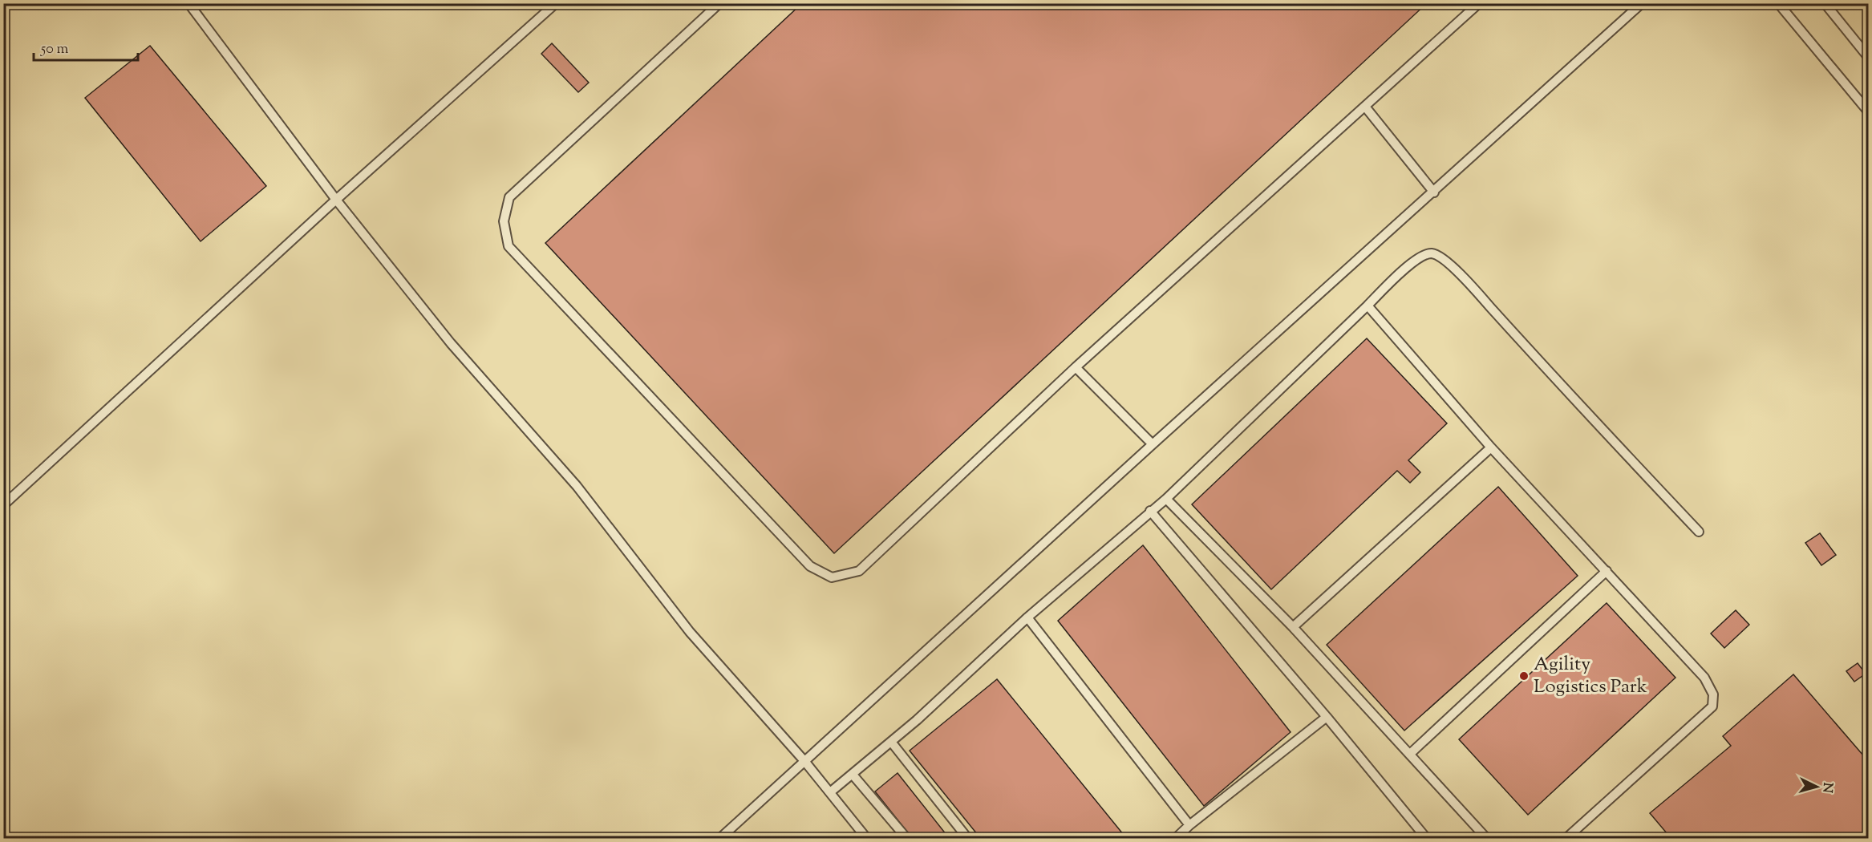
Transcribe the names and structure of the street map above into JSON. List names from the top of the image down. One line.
{"places":["Agility Logistics Park"],"scale_bar":"50 m","north":"right"}
